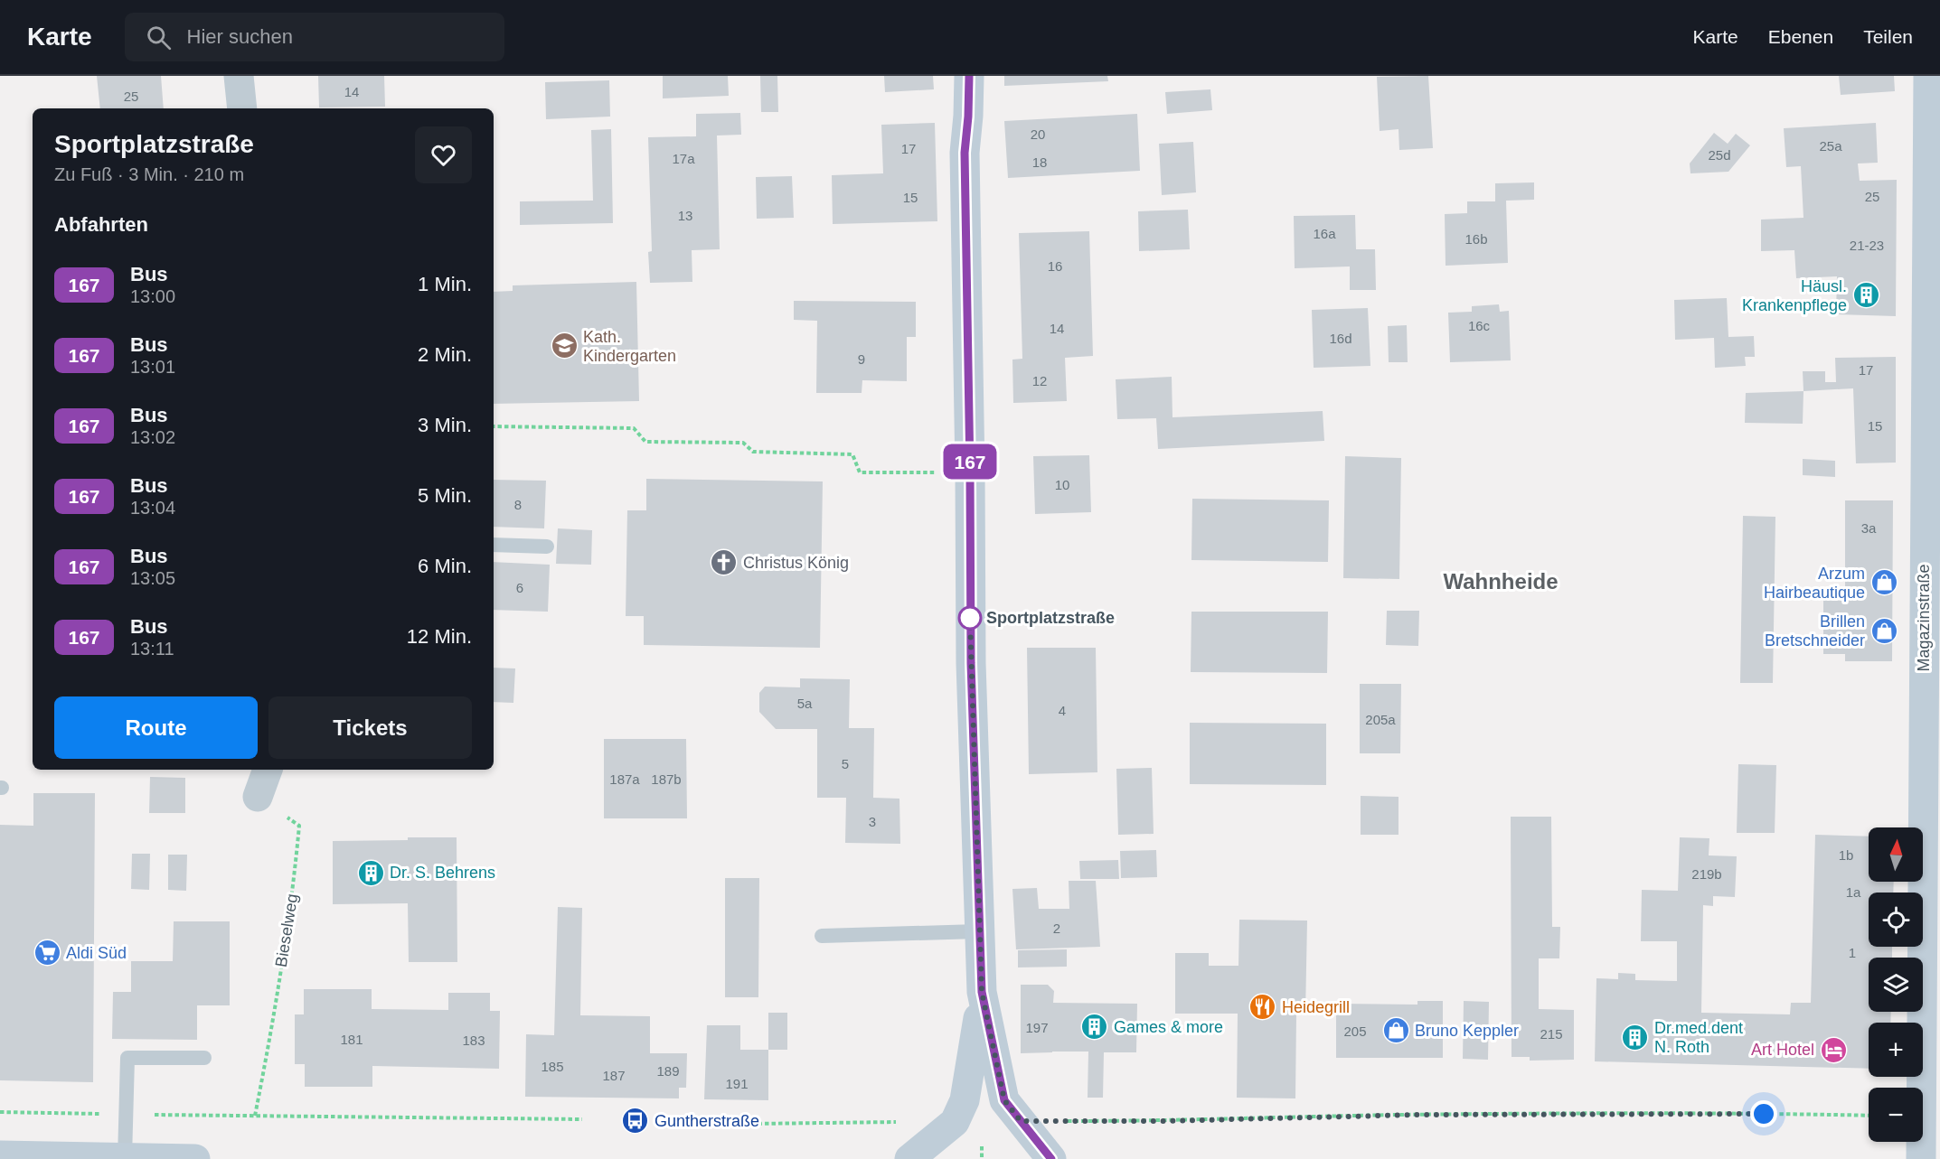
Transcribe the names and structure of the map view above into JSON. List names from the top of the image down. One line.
{"streets":{"main road":["Magazinstraße"],"path":["Bieselweg"]},"districts":["Wahnheide"],"places":{"building":["Häusl. Krankenpflege","Dr. S. Behrens","Games & more","Dr.med.dent N. Roth"],"school or university":["Kath. Kindergarten"],"church":["Christus König"],"shop":["Arzum Hairbeautique","Brillen Bretschneider","Bruno Keppler"],"other":["Sportplatzstraße"],"supermarket":["Aldi Süd"],"restaurant":["Heidegrill"],"hotel":["Art Hotel"],"bus stop":["Guntherstraße"]},"lines":["bus line 167"],"house_numbers":["14","25","20","25a","17","25d","17a","18","25","15","13","16a","16b","21-23","16","16c","14","16d","9","17","12","15","10","8","3a","6","5a","4","205a","5","187a","187b","3","1b","219b","1a","2","1","197","205","215","181","183","185","189","187","191"],"north":"top","page":{"header":"Karte","search":"Hier suchen","nav":["Karte","Ebenen","Teilen"],"on_map":"167","heading":[["Sportplatzstraße","Zu Fuß · 3 Min. · 210 m"],"Abfahrten"],"list":[{"mark":"167","name":"Bus","note":"13:00","value":"1 Min."},{"mark":"167","name":"Bus","note":"13:01","value":"2 Min."},{"mark":"167","name":"Bus","note":"13:02","value":"3 Min."},{"mark":"167","name":"Bus","note":"13:04","value":"5 Min."},{"mark":"167","name":"Bus","note":"13:05","value":"6 Min."},{"mark":"167","name":"Bus","note":"13:11","value":"12 Min."}],"buttons":["Route","Tickets"],"map_buttons":["+","−"]}}
